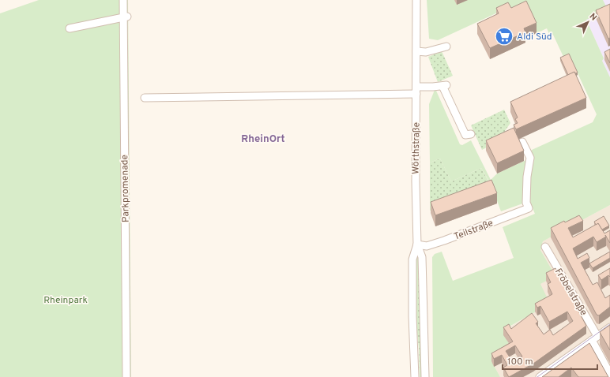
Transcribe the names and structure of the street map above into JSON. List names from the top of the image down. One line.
{"streets":{"street":["Wörthstraße","Parkpromenade","Teilstraße","Fröbelstraße"]},"crossings":[["Wörthstraße","Teilstraße"]],"districts":["RheinOrt"],"parks":["Rheinpark"],"places":{"supermarket":["Aldi Süd"]},"scale_bar":"100 m","north":"top right"}
